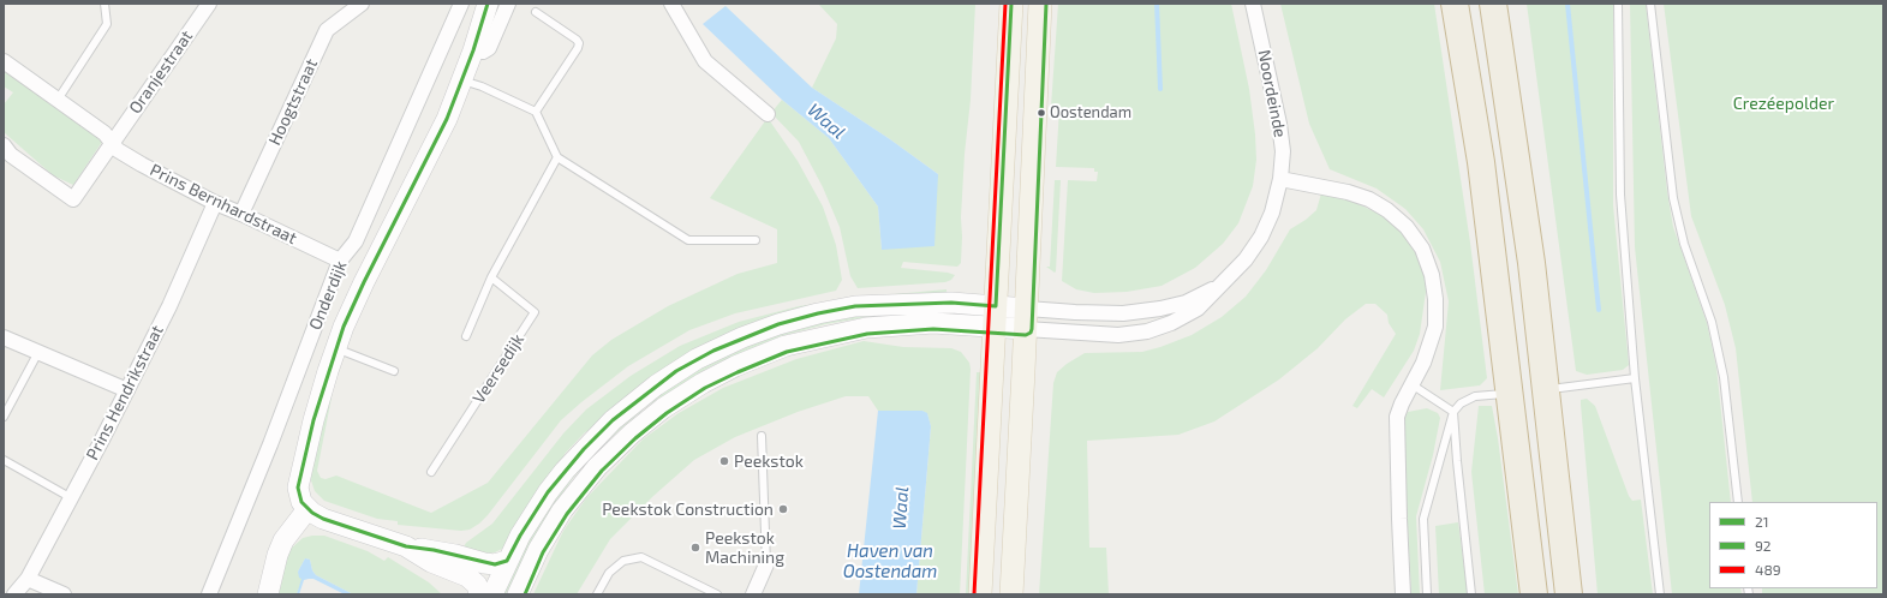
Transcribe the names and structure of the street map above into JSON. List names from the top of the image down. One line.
{"streets":{"main road":["Noordeinde"],"street":["Oranjestraat","Hoogtstraat","Prins Bernhardstraat","Onderdijk","Prins Hendrikstraat"],"lane":["Veersedijk"]},"crossings":[["Oranjestraat","Prins Bernhardstraat"],["Hoogtstraat","Prins Bernhardstraat"],["Prins Bernhardstraat","Onderdijk"],["Prins Bernhardstraat","Prins Hendrikstraat"]],"water":["Waal","Haven van Oostendam"],"parks":["Crezéepolder"],"places":["Oostendam","Peekstok","Peekstok Construction","Peekstok Machining"],"lines":["transit line 21","transit line 92","transit line 489"],"legend":["21","92","489"]}
